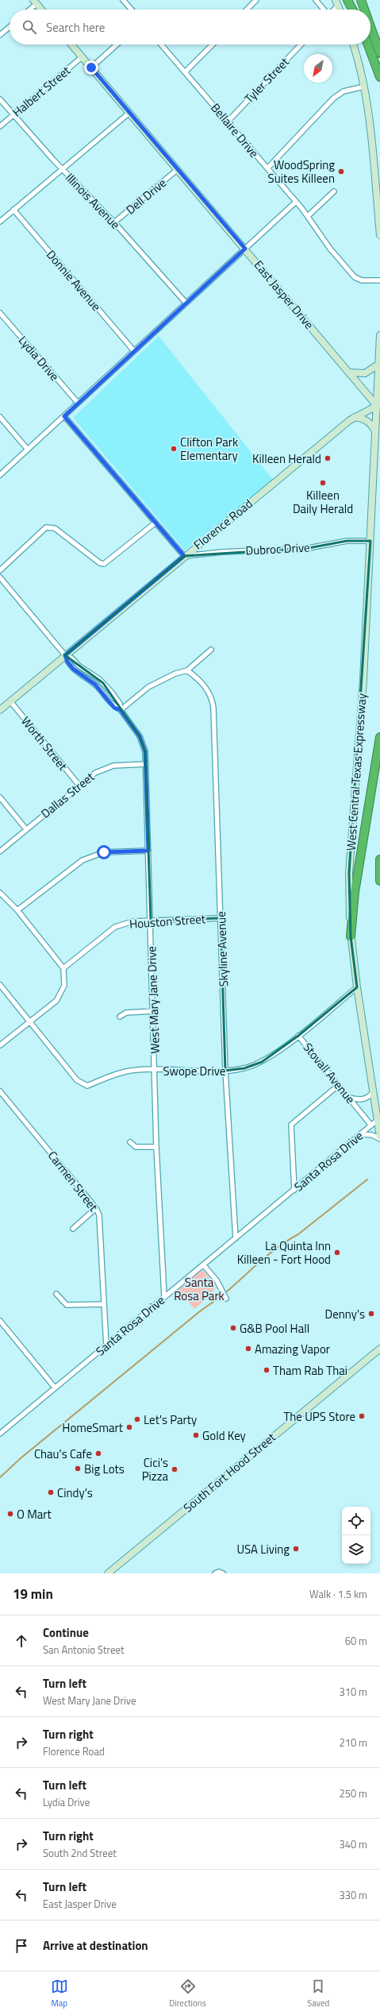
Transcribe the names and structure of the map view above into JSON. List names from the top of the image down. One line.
{"streets":{"main road":["East Jasper Drive","Florence Road","West Central Texas Expressway","South Fort Hood Street"],"street":["Tyler Street","Halbert Street","Bellaire Drive","Dell Drive","Illinois Avenue","Donnie Avenue","Lydia Drive","Dubroc Drive","Worth Street","Dallas Street","Houston Street","Skyline Avenue","West Mary Jane Drive","Swope Drive","Stovall Avenue","Santa Rosa Drive","Carmen Street"]},"crossings":[["Tyler Street","Bellaire Drive"],["Halbert Street","Illinois Avenue"],["Halbert Street","East Jasper Drive"],["Dell Drive","Illinois Avenue"],["Dell Drive","East Jasper Drive"],["East Jasper Drive","Florence Road"],["East Jasper Drive","West Central Texas Expressway"],["Florence Road","Dubroc Drive"],["Florence Road","Worth Street"],["Florence Road","West Central Texas Expressway"],["Florence Road","West Mary Jane Drive"],["Dubroc Drive","West Central Texas Expressway"],["Worth Street","Dallas Street"],["West Central Texas Expressway","Stovall Avenue"],["West Central Texas Expressway","Santa Rosa Drive"],["Dallas Street","West Mary Jane Drive"],["Houston Street","Skyline Avenue"],["Houston Street","West Mary Jane Drive"],["Skyline Avenue","Swope Drive"],["Skyline Avenue","Santa Rosa Drive"],["West Mary Jane Drive","Swope Drive"],["West Mary Jane Drive","Santa Rosa Drive"],["Swope Drive","Stovall Avenue"],["Stovall Avenue","Santa Rosa Drive"],["Santa Rosa Drive","Carmen Street"]],"parks":["Santa Rosa Park"],"places":["WoodSpring Suites Killeen","Clifton Park Elementary","Killeen Herald","Killeen Daily Herald","La Quinta Inn Killeen - Fort Hood","Denny's","G&B Pool Hall","Amazing Vapor","Tham Rab Thai","The UPS Store","Let's Party","HomeSmart","Gold Key","Chau's Cafe","Big Lots","Cici's Pizza","Cindy’s","O Mart","USA Living"],"north":"bottom left","page":{"search":"Search here","heading":["19 min","Walk · 1.5 km"],"list":[["Continue","San Antonio Street","60 m"],["Turn left","West Mary Jane Drive","310 m"],["Turn right","Florence Road","210 m"],["Turn left","Lydia Drive","250 m"],["Turn right","South 2nd Street","340 m"],["Turn left","East Jasper Drive","330 m"],"Arrive at destination"],"nav":["Map","Directions","Saved"]}}
